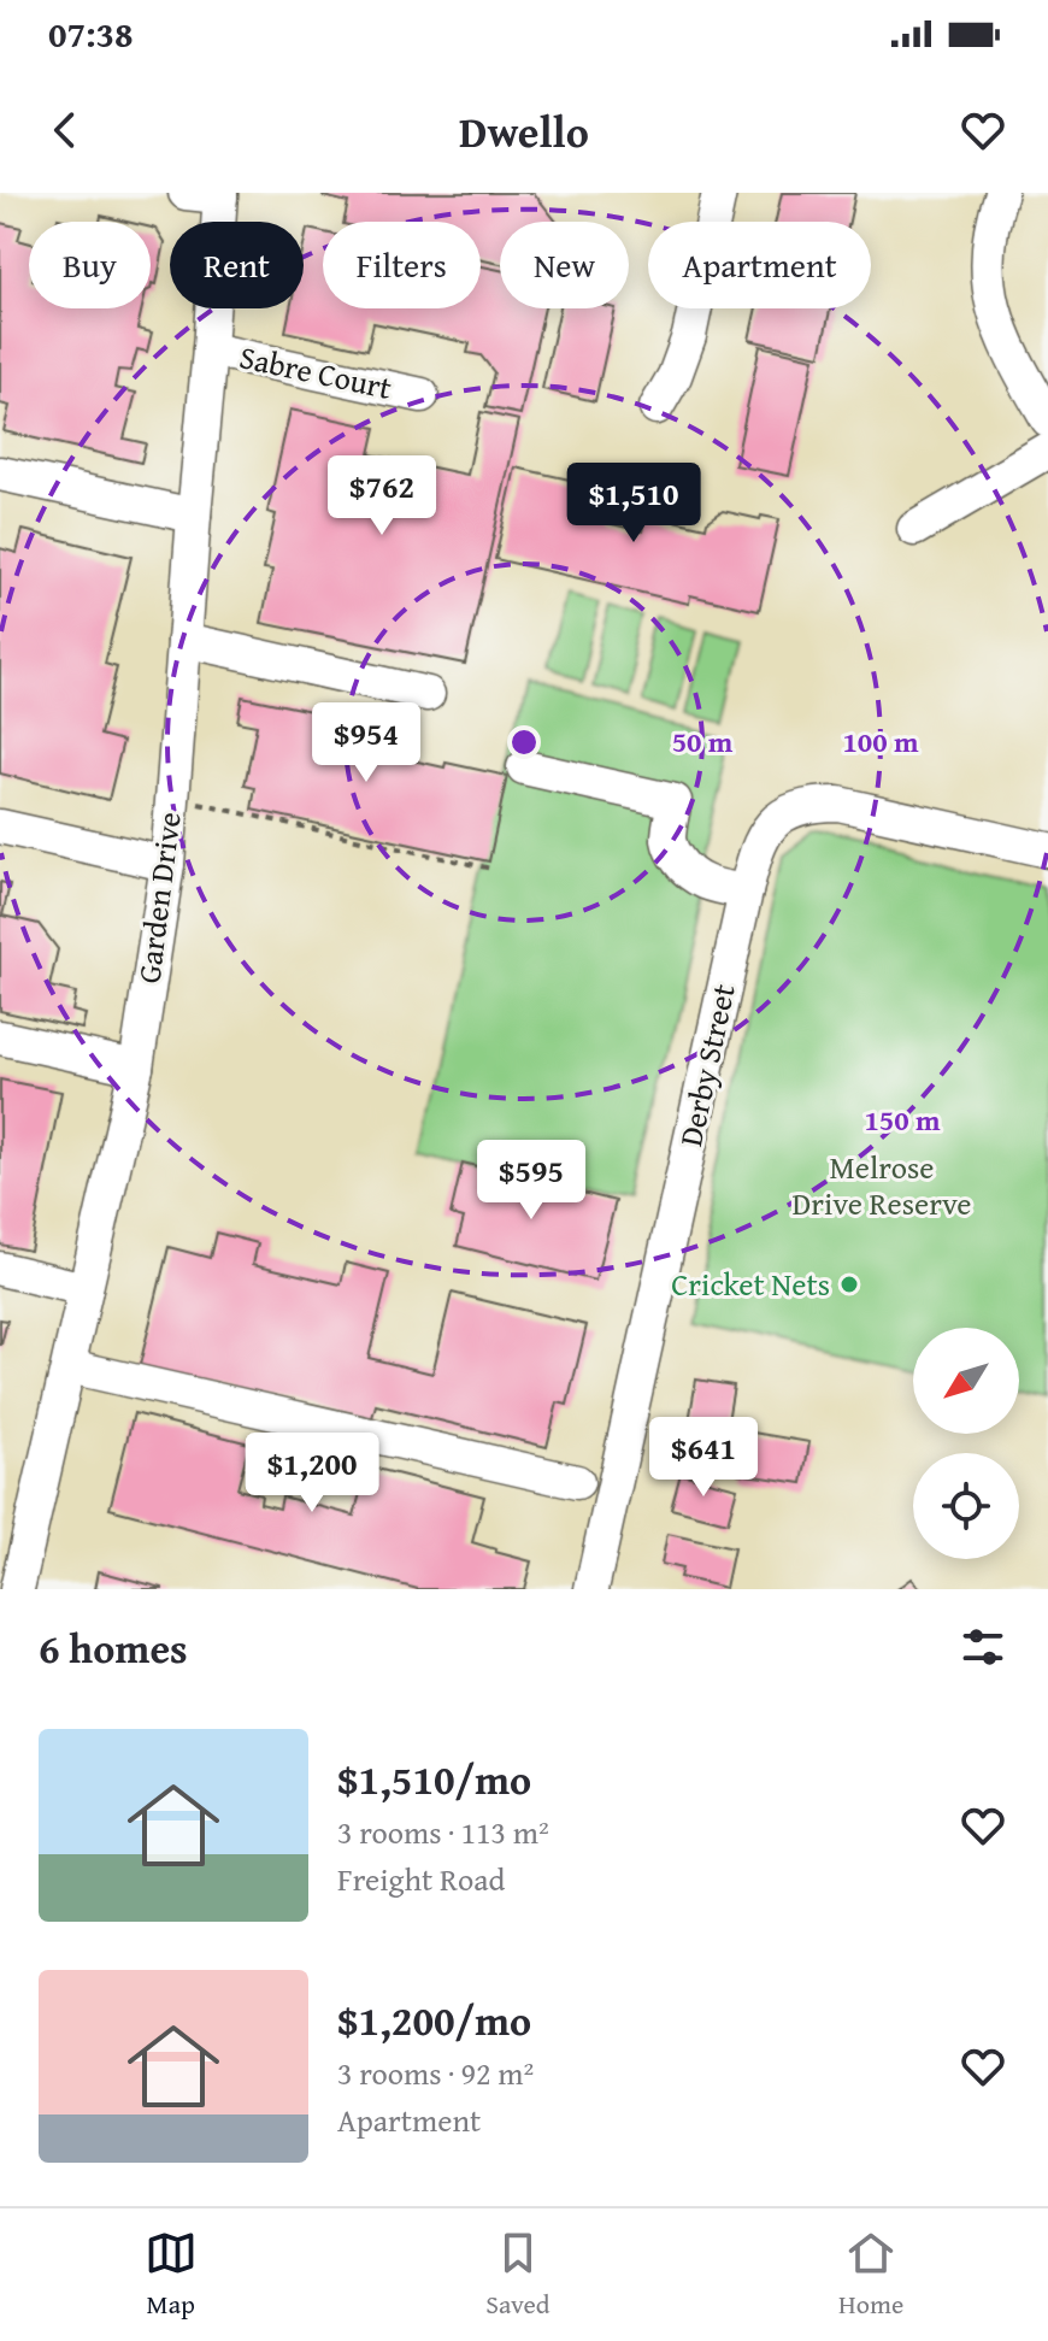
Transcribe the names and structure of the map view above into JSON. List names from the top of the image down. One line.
{"streets":{"street":["Sabre Court","Garden Drive","Derby Street"]},"crossings":[["Sabre Court","Garden Drive"]],"parks":["Melrose Drive Reserve"],"places":["Cricket Nets"],"north":"bottom left","page":{"status":"07:38","header":"Dwello","chip":["Buy","Rent","Filters","New","Apartment"],"price":["$762","$1,510","$954","$595","$641","$1,200"],"heading":"6 homes","list":[{"name":"$1,510/mo","note":"3 rooms · 113 m² · Freight Road"},{"name":"$1,200/mo","note":"3 rooms · 92 m² · Apartment"}],"tabs":["Map","Saved","Home"]},"rings":["50 m","100 m","150 m"]}
